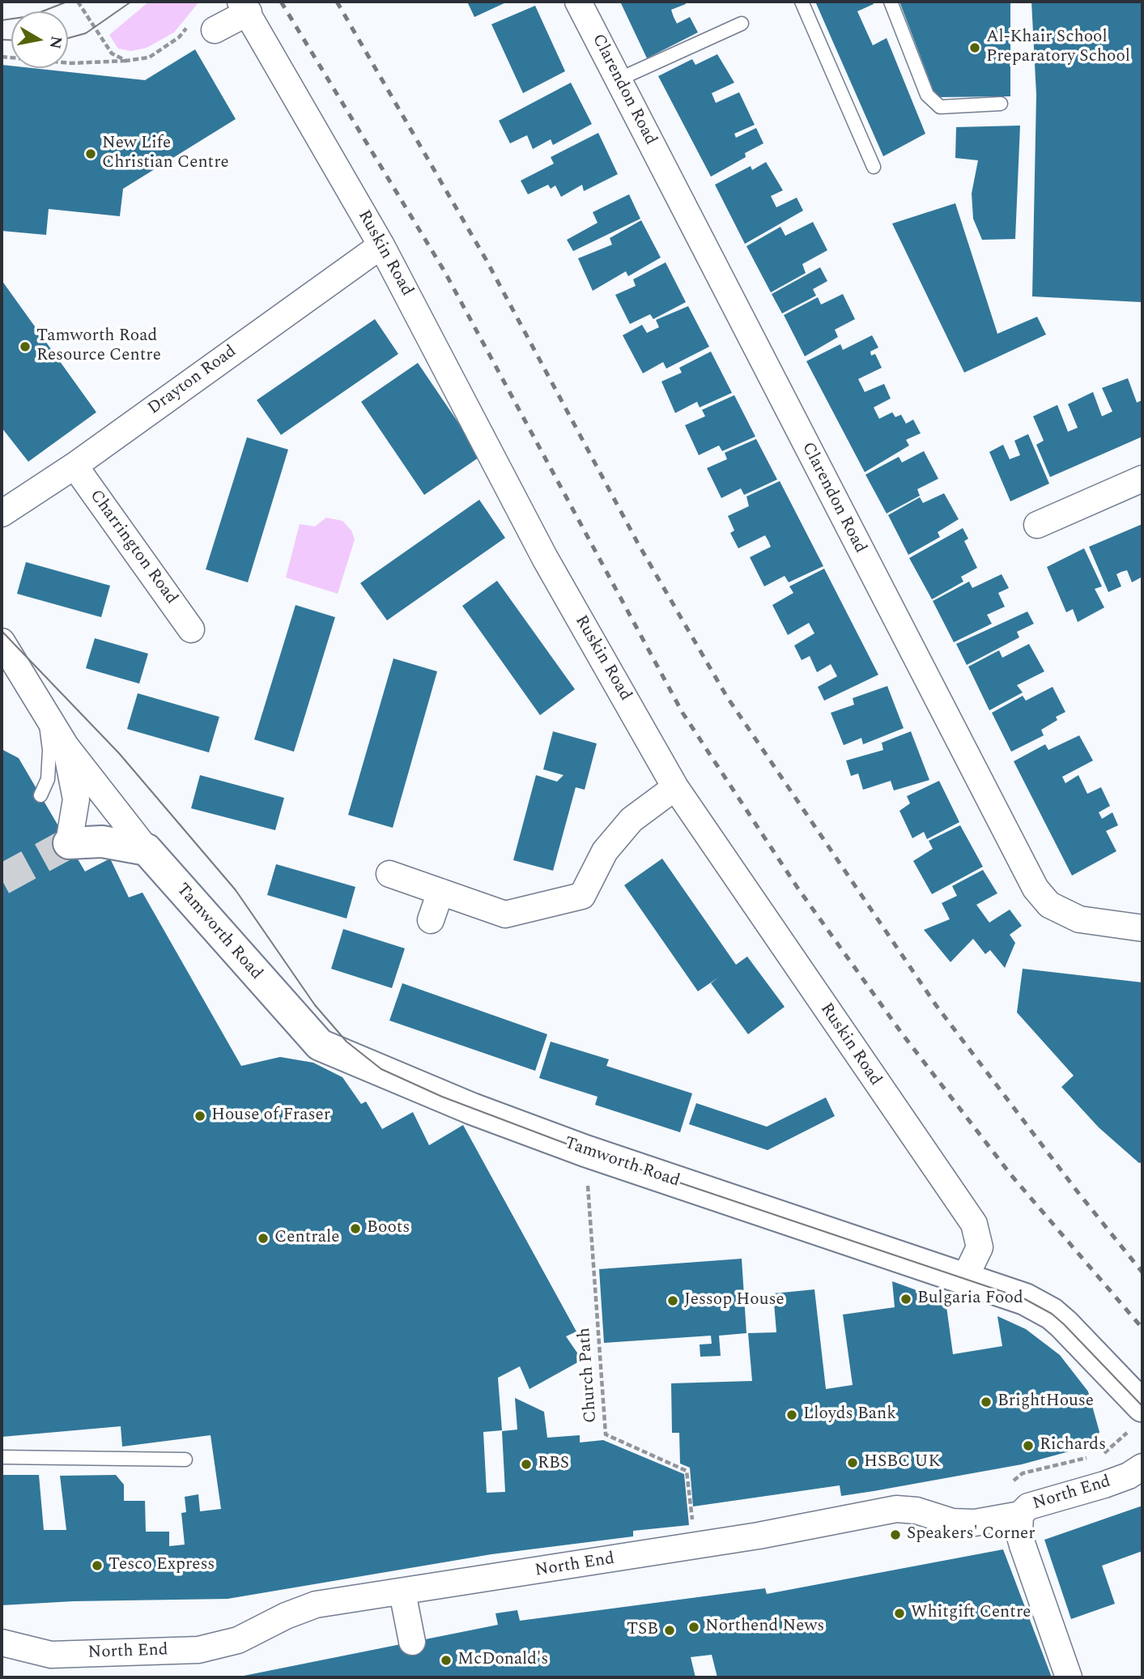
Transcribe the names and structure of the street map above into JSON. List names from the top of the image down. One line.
{"streets":{"street":["Clarendon Road","Ruskin Road","Drayton Road","Charrington Road","Tamworth Road","North End"],"path":["Church Path"]},"crossings":[["Ruskin Road","Drayton Road"],["Ruskin Road","Tamworth Road"],["Drayton Road","Charrington Road"],["Tamworth Road","Church Path"],["Church Path","North End"]],"places":["Al-Khair School Preparatory School","New Life Christian Centre","Tamworth Road Resource Centre","House of Fraser","Boots","Centrale","Bulgaria Food","Jessop House","BrightHouse","Lloyds Bank","Richards","HSBC UK","RBS","Speakers' Corner","Tesco Express","Whitgift Centre","Northend News","TSB","McDonald's"],"north":"right"}
